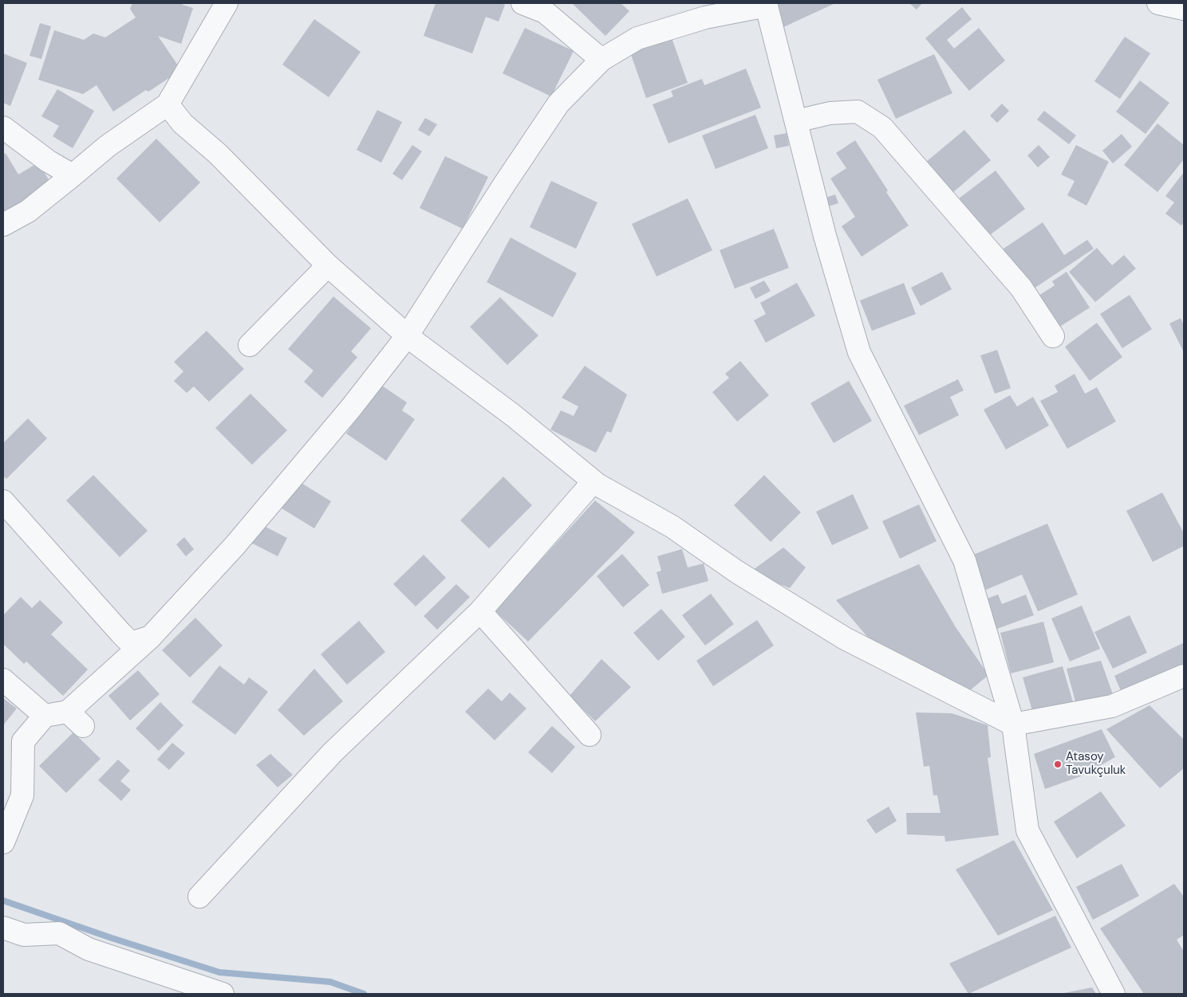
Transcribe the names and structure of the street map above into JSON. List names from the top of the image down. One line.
{"places":["Atasoy Tavukçuluk"]}
